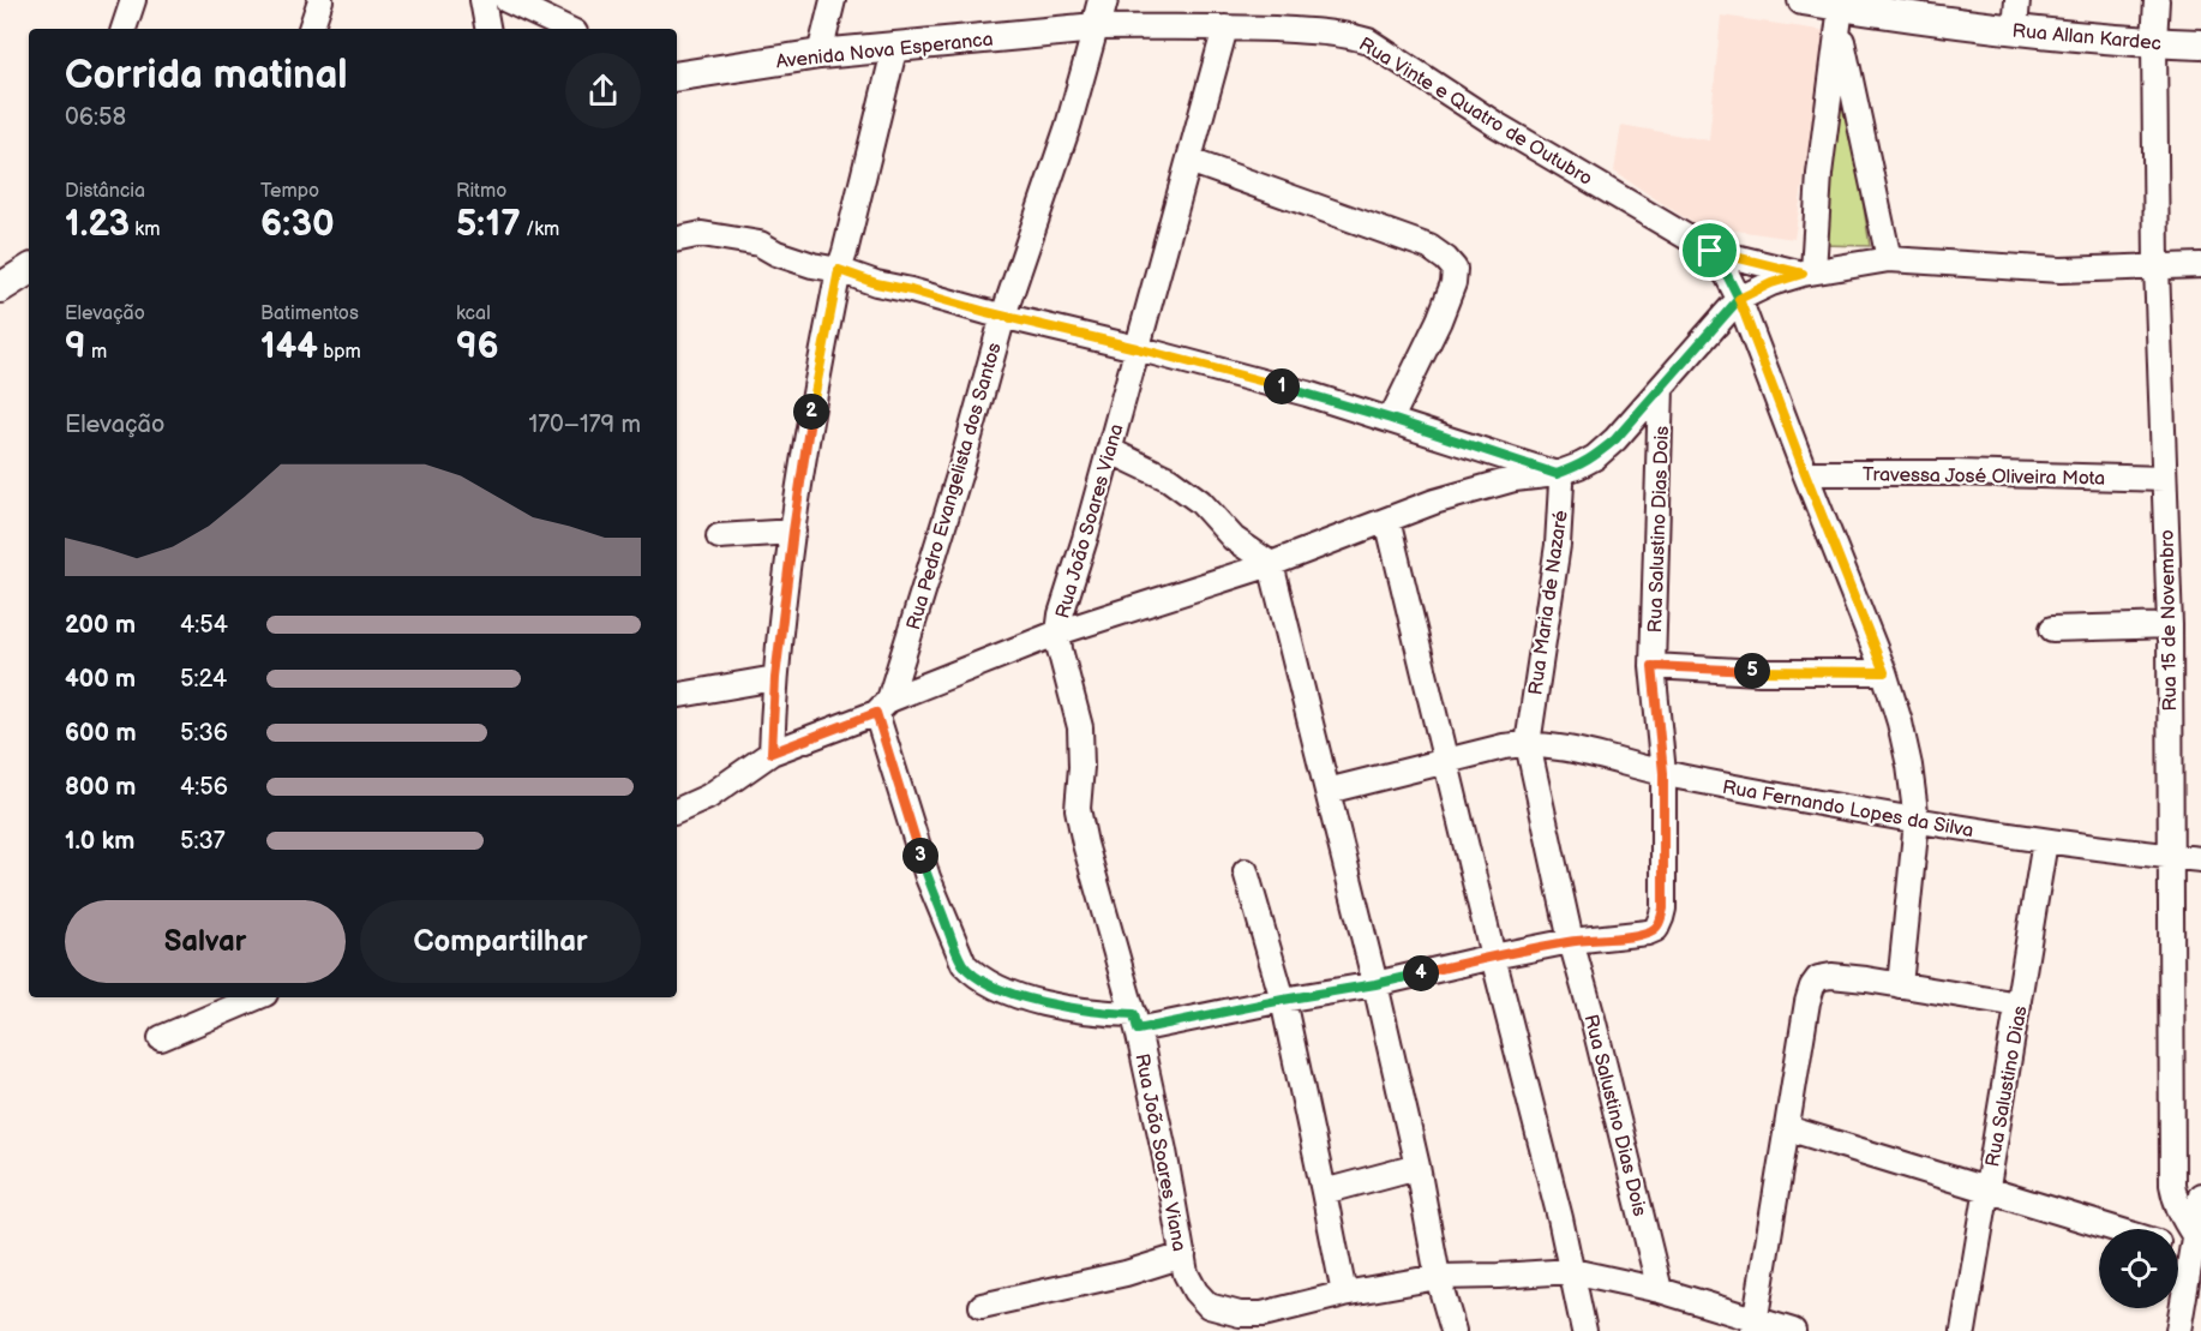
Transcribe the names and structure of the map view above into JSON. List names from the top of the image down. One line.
{"streets":{"main road":["Rua Allan Kardec","Avenida Nova Esperanca"],"street":["Rua Vinte e Quatro de Outubro","Travessa José Oliveira Mota","Rua Pedro Evangelista dos Santos","Rua João Soares Viana","Rua Salustino Dias Dois","Rua Maria de Nazaré","Rua 15 de Novembro","Rua Fernando Lopes da Silva","Rua Salustino Dias"]},"crossings":[["Rua Allan Kardec","Rua 15 de Novembro"],["Avenida Nova Esperanca","Rua Vinte e Quatro de Outubro"],["Avenida Nova Esperanca","Rua Pedro Evangelista dos Santos"],["Rua Vinte e Quatro de Outubro","Rua Pedro Evangelista dos Santos"],["Rua Vinte e Quatro de Outubro","Rua João Soares Viana"],["Rua Vinte e Quatro de Outubro","Rua 15 de Novembro"],["Travessa José Oliveira Mota","Rua 15 de Novembro"],["Rua Salustino Dias Dois","Rua Maria de Nazaré"],["Rua Salustino Dias Dois","Rua Fernando Lopes da Silva"],["Rua Maria de Nazaré","Rua Fernando Lopes da Silva"],["Rua 15 de Novembro","Rua Fernando Lopes da Silva"],["Rua Fernando Lopes da Silva","Rua Salustino Dias"]],"page":{"heading":["Corrida matinal","06:58"],"stats":[["Distância","1.23 km"],["Tempo","6:30"],["Ritmo","5:17 /km"],["Elevação","9 m"],["Batimentos","144 bpm"],["kcal","96"]],"pins":["1","2","5","3","4"],"chart":["Elevação","170–179 m"],"list":[{"name":"200 m","note":"4:54"},{"name":"400 m","note":"5:24"},{"name":"600 m","note":"5:36"},{"name":"800 m","note":"4:56"},{"name":"1.0 km","note":"5:37"}],"buttons":["Salvar","Compartilhar"]}}
